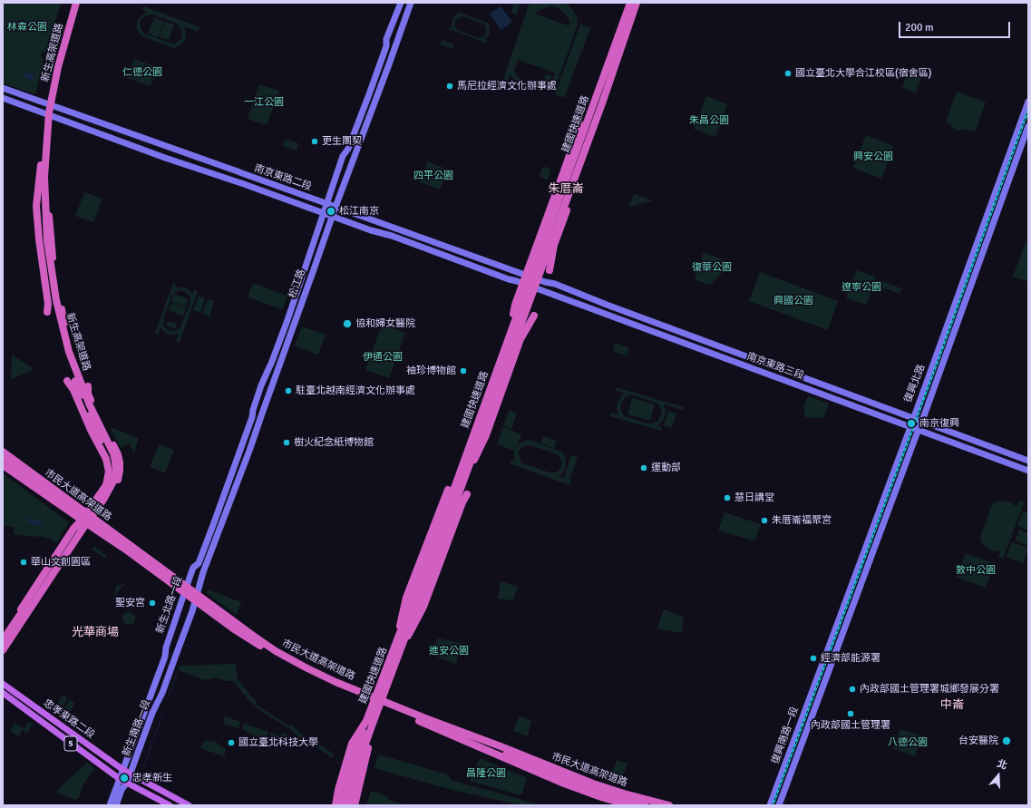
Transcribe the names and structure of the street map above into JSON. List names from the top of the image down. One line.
{"streets":{"highway":["新生高架道路","建國快速道路","市民大道高架道路"],"main road":["南京東路二段","松江路","南京東路三段","復興北路","新生北路一段","忠孝東路二段","新生南路一段","復興南路一段","5"]},"crossings":[["南京東路二段","松江路"],["南京東路二段","南京東路三段"],["松江路","新生北路一段"],["松江路","新生南路一段"],["南京東路三段","復興北路"],["復興北路","復興南路一段"],["新生北路一段","新生南路一段"],["忠孝東路二段","新生南路一段"],["忠孝東路二段","5"],["新生南路一段","5"]],"districts":["朱厝崙","光華商場","中崙"],"parks":["林森公園","仁德公園","一江公園","朱昌公園","興安公園","四平公園","復華公園","遼寧公園","興國公園","伊通公園","敦中公園","進安公園","八德公園","昌隆公園"],"places":["國立臺北大學合江校區(宿舍區)","馬尼拉經濟文化辦事處","更生團契","松江南京","協和婦女醫院","袖珍博物館","駐臺北越南經濟文化辦事處","南京復興","樹火紀念紙博物館","運動部","慧日講堂","朱厝崙福聚宮","華山文創園區","聖安宮","經濟部能源署","內政部國土管理署城鄉發展分署","內政部國土管理署","台安醫院","國立臺北科技大學","忠孝新生"],"scale_bar":"200 m","north":"top"}
